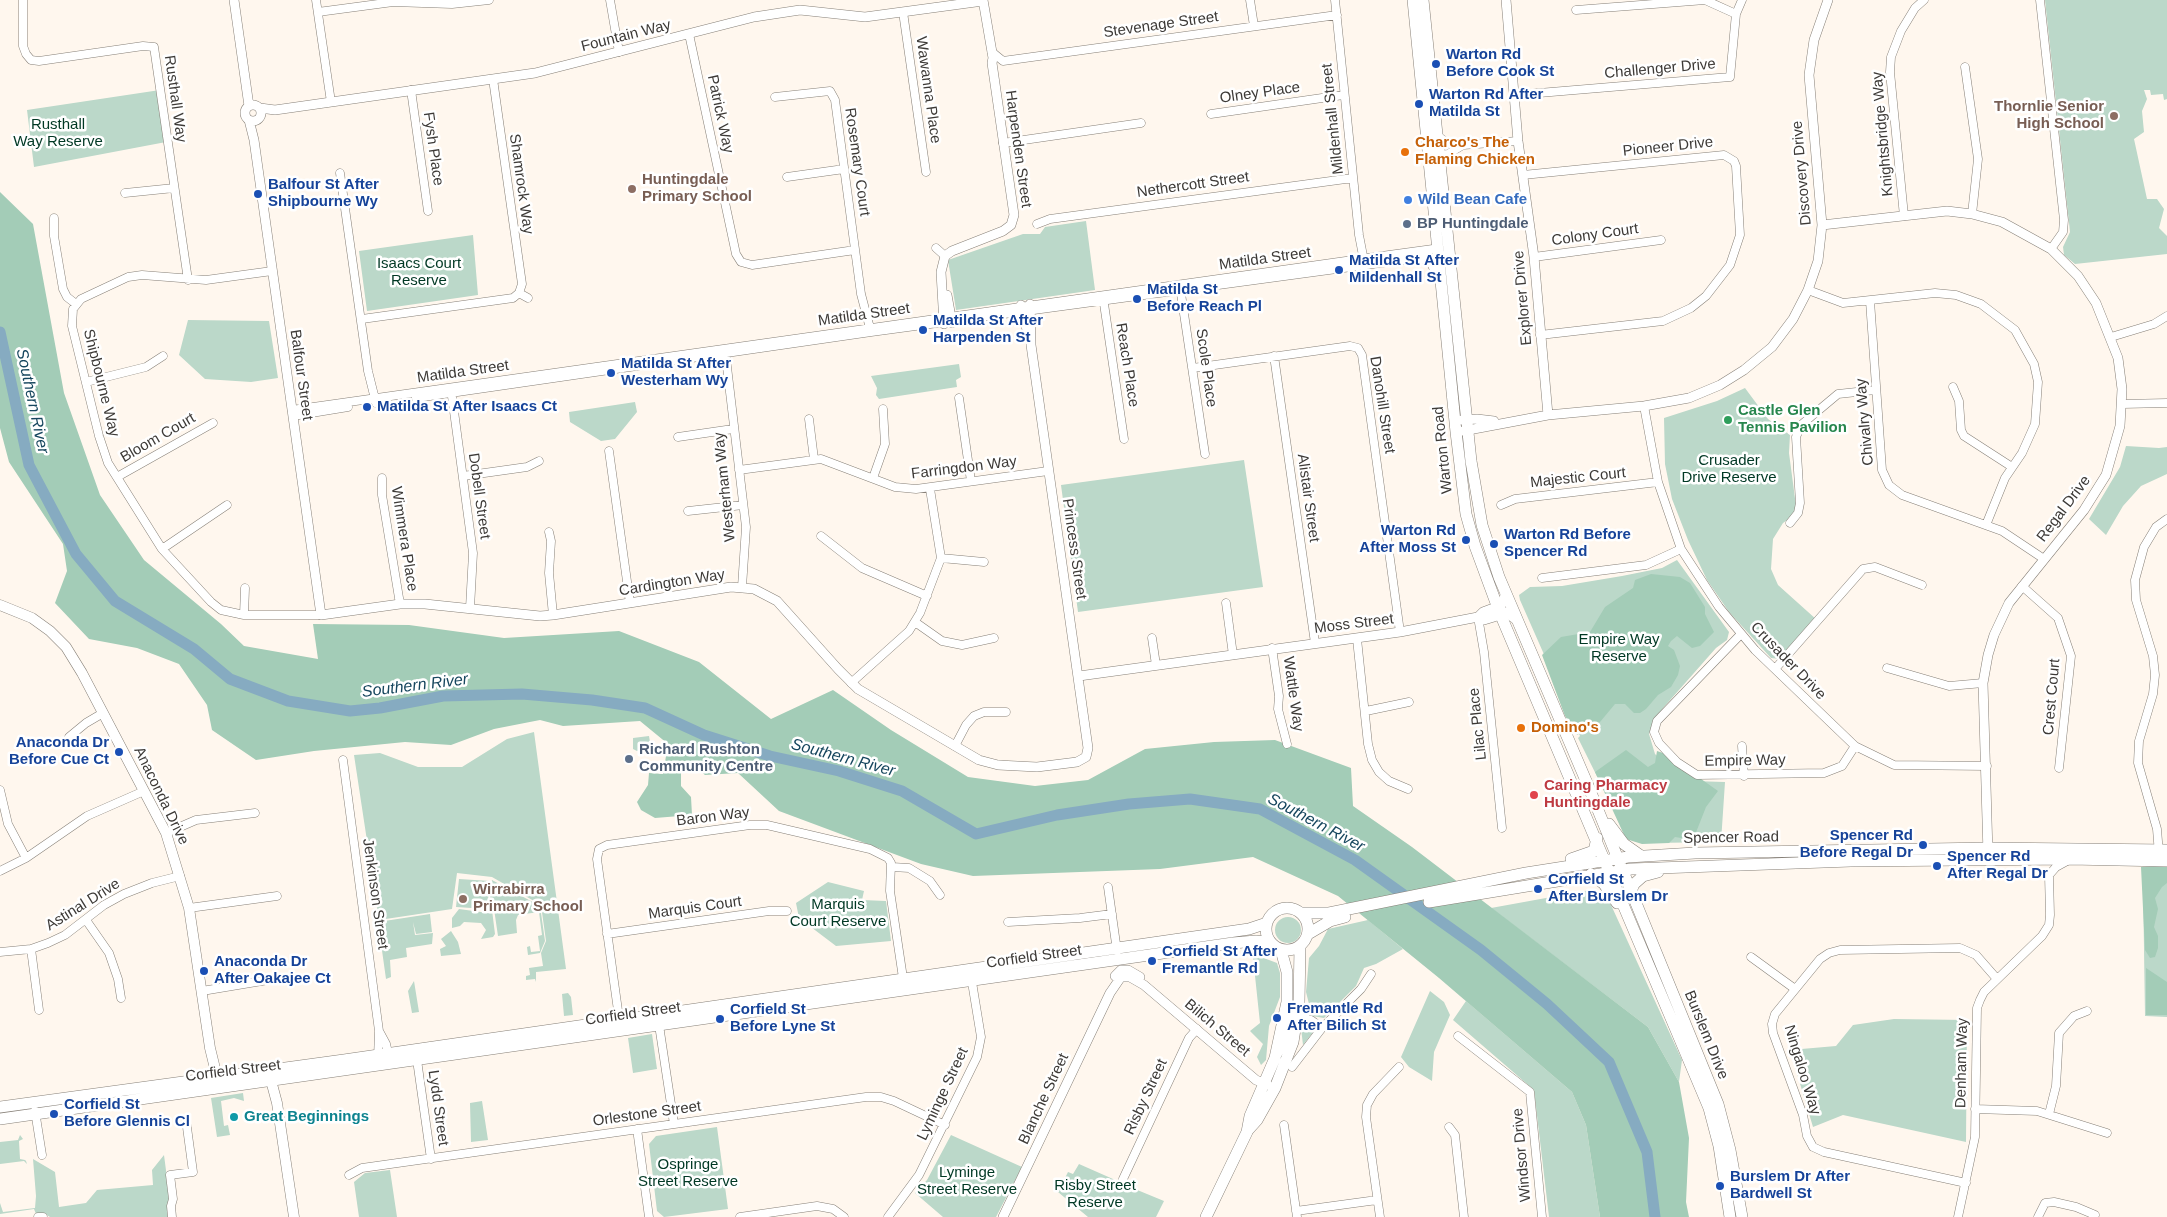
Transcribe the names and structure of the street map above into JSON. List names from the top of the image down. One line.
{"streets":{"main road":["Warton Road","Anaconda Drive","Spencer Road","Corfield Street","Burslem Drive"],"street":["Stevenage Street","Fountain Way","Challenger Drive","Wawanna Place","Olney Place","Rusthall Way","Patrick Way","Mildenhall Street","Knightsbridge Way","Pioneer Drive","Fysh Place","Harpenden Street","Rosemary Court","Discovery Drive","Shamrock Way","Nethercott Street","Colony Court","Matilda Street","Explorer Drive","Reach Place","Scole Place","Balfour Street","Shipbourne Way","Danohill Street","Chivalry Way","Bloom Court","Farringdon Way","Majestic Court","Westerham Way","Dobell Street","Alistair Street","Regal Drive","Wimmera Place","Princess Street","Cardington Way","Moss Street","Crusader Drive","Wattle Way","Crest Court","Lilac Place","Empire Way","Baron Way","Jenkinson Street","Astinal Drive","Marquis Court","Bilich Street","Denham Way","Ningaloo Way","Lyminge Street","Risby Street","Blanche Street","Lydd Street","Orlestone Street","Windsor Drive"]},"crossings":[["Stevenage Street","Mildenhall Street"],["Stevenage Street","Harpenden Street"],["Fountain Way","Wawanna Place"],["Fountain Way","Patrick Way"],["Fountain Way","Fysh Place"],["Fountain Way","Harpenden Street"],["Fountain Way","Shamrock Way"],["Fountain Way","Balfour Street"],["Challenger Drive","Explorer Drive"],["Olney Place","Mildenhall Street"],["Patrick Way","Rosemary Court"],["Mildenhall Street","Nethercott Street"],["Mildenhall Street","Matilda Street"],["Knightsbridge Way","Regal Drive"],["Pioneer Drive","Explorer Drive"],["Rosemary Court","Matilda Street"],["Discovery Drive","Explorer Drive"],["Discovery Drive","Warton Road"],["Discovery Drive","Regal Drive"],["Discovery Drive","Crusader Drive"],["Colony Court","Explorer Drive"],["Matilda Street","Reach Place"],["Matilda Street","Scole Place"],["Matilda Street","Balfour Street"],["Matilda Street","Warton Road"],["Matilda Street","Westerham Way"],["Matilda Street","Dobell Street"],["Matilda Street","Princess Street"],["Scole Place","Danohill Street"],["Balfour Street","Shipbourne Way"],["Balfour Street","Cardington Way"],["Shipbourne Way","Bloom Court"],["Shipbourne Way","Cardington Way"],["Danohill Street","Alistair Street"],["Danohill Street","Moss Street"],["Chivalry Way","Regal Drive"],["Warton Road","Moss Street"],["Warton Road","Spencer Road"],["Warton Road","Burslem Drive"],["Farringdon Way","Westerham Way"],["Farringdon Way","Princess Street"],["Majestic Court","Crusader Drive"],["Westerham Way","Cardington Way"],["Dobell Street","Cardington Way"],["Alistair Street","Moss Street"],["Regal Drive","Crusader Drive"],["Regal Drive","Crest Court"],["Regal Drive","Spencer Road"],["Wimmera Place","Cardington Way"],["Princess Street","Cardington Way"],["Princess Street","Moss Street"],["Moss Street","Wattle Way"],["Moss Street","Lilac Place"],["Crusader Drive","Empire Way"],["Anaconda Drive","Astinal Drive"],["Anaconda Drive","Corfield Street"],["Baron Way","Marquis Court"],["Baron Way","Corfield Street"],["Spencer Road","Corfield Street"],["Spencer Road","Burslem Drive"],["Jenkinson Street","Corfield Street"],["Corfield Street","Lyminge Street"],["Corfield Street","Lydd Street"],["Bilich Street","Risby Street"],["Bilich Street","Blanche Street"],["Denham Way","Ningaloo Way"],["Lyminge Street","Orlestone Street"],["Lydd Street","Orlestone Street"]],"water":["Southern River"],"parks":["Rusthall Way Reserve","Isaacs Court Reserve","Crusader Drive Reserve","Empire Way Reserve","Marquis Court Reserve","Ospringe Street Reserve","Lyminge Street Reserve","Risby Street Reserve"],"places":["Warton Rd Before Cook St","Warton Rd After Matilda St","Thornlie Senior High School","Charco's The Flaming Chicken","Huntingdale Primary School","Balfour St After Shipbourne Wy","Wild Bean Cafe","BP Huntingdale","Matilda St After Mildenhall St","Matilda St Before Reach Pl","Matilda St After Harpenden St","Matilda St After Westerham Wy","Matilda St After Isaacs Ct","Castle Glen Tennis Pavilion","Warton Rd After Moss St","Warton Rd Before Spencer Rd","Domino's","Anaconda Dr Before Cue Ct","Richard Rushton Community Centre","Caring Pharmacy Huntingdale","Spencer Rd Before Regal Dr","Spencer Rd After Regal Dr","Corfield St After Burslem Dr","Wirrabirra Primary School","Corfield St After Fremantle Rd","Anaconda Dr After Oakajee Ct","Fremantle Rd After Bilich St","Corfield St Before Lyne St","Corfield St Before Glennis Cl","Great Beginnings","Burslem Dr After Bardwell St"]}
